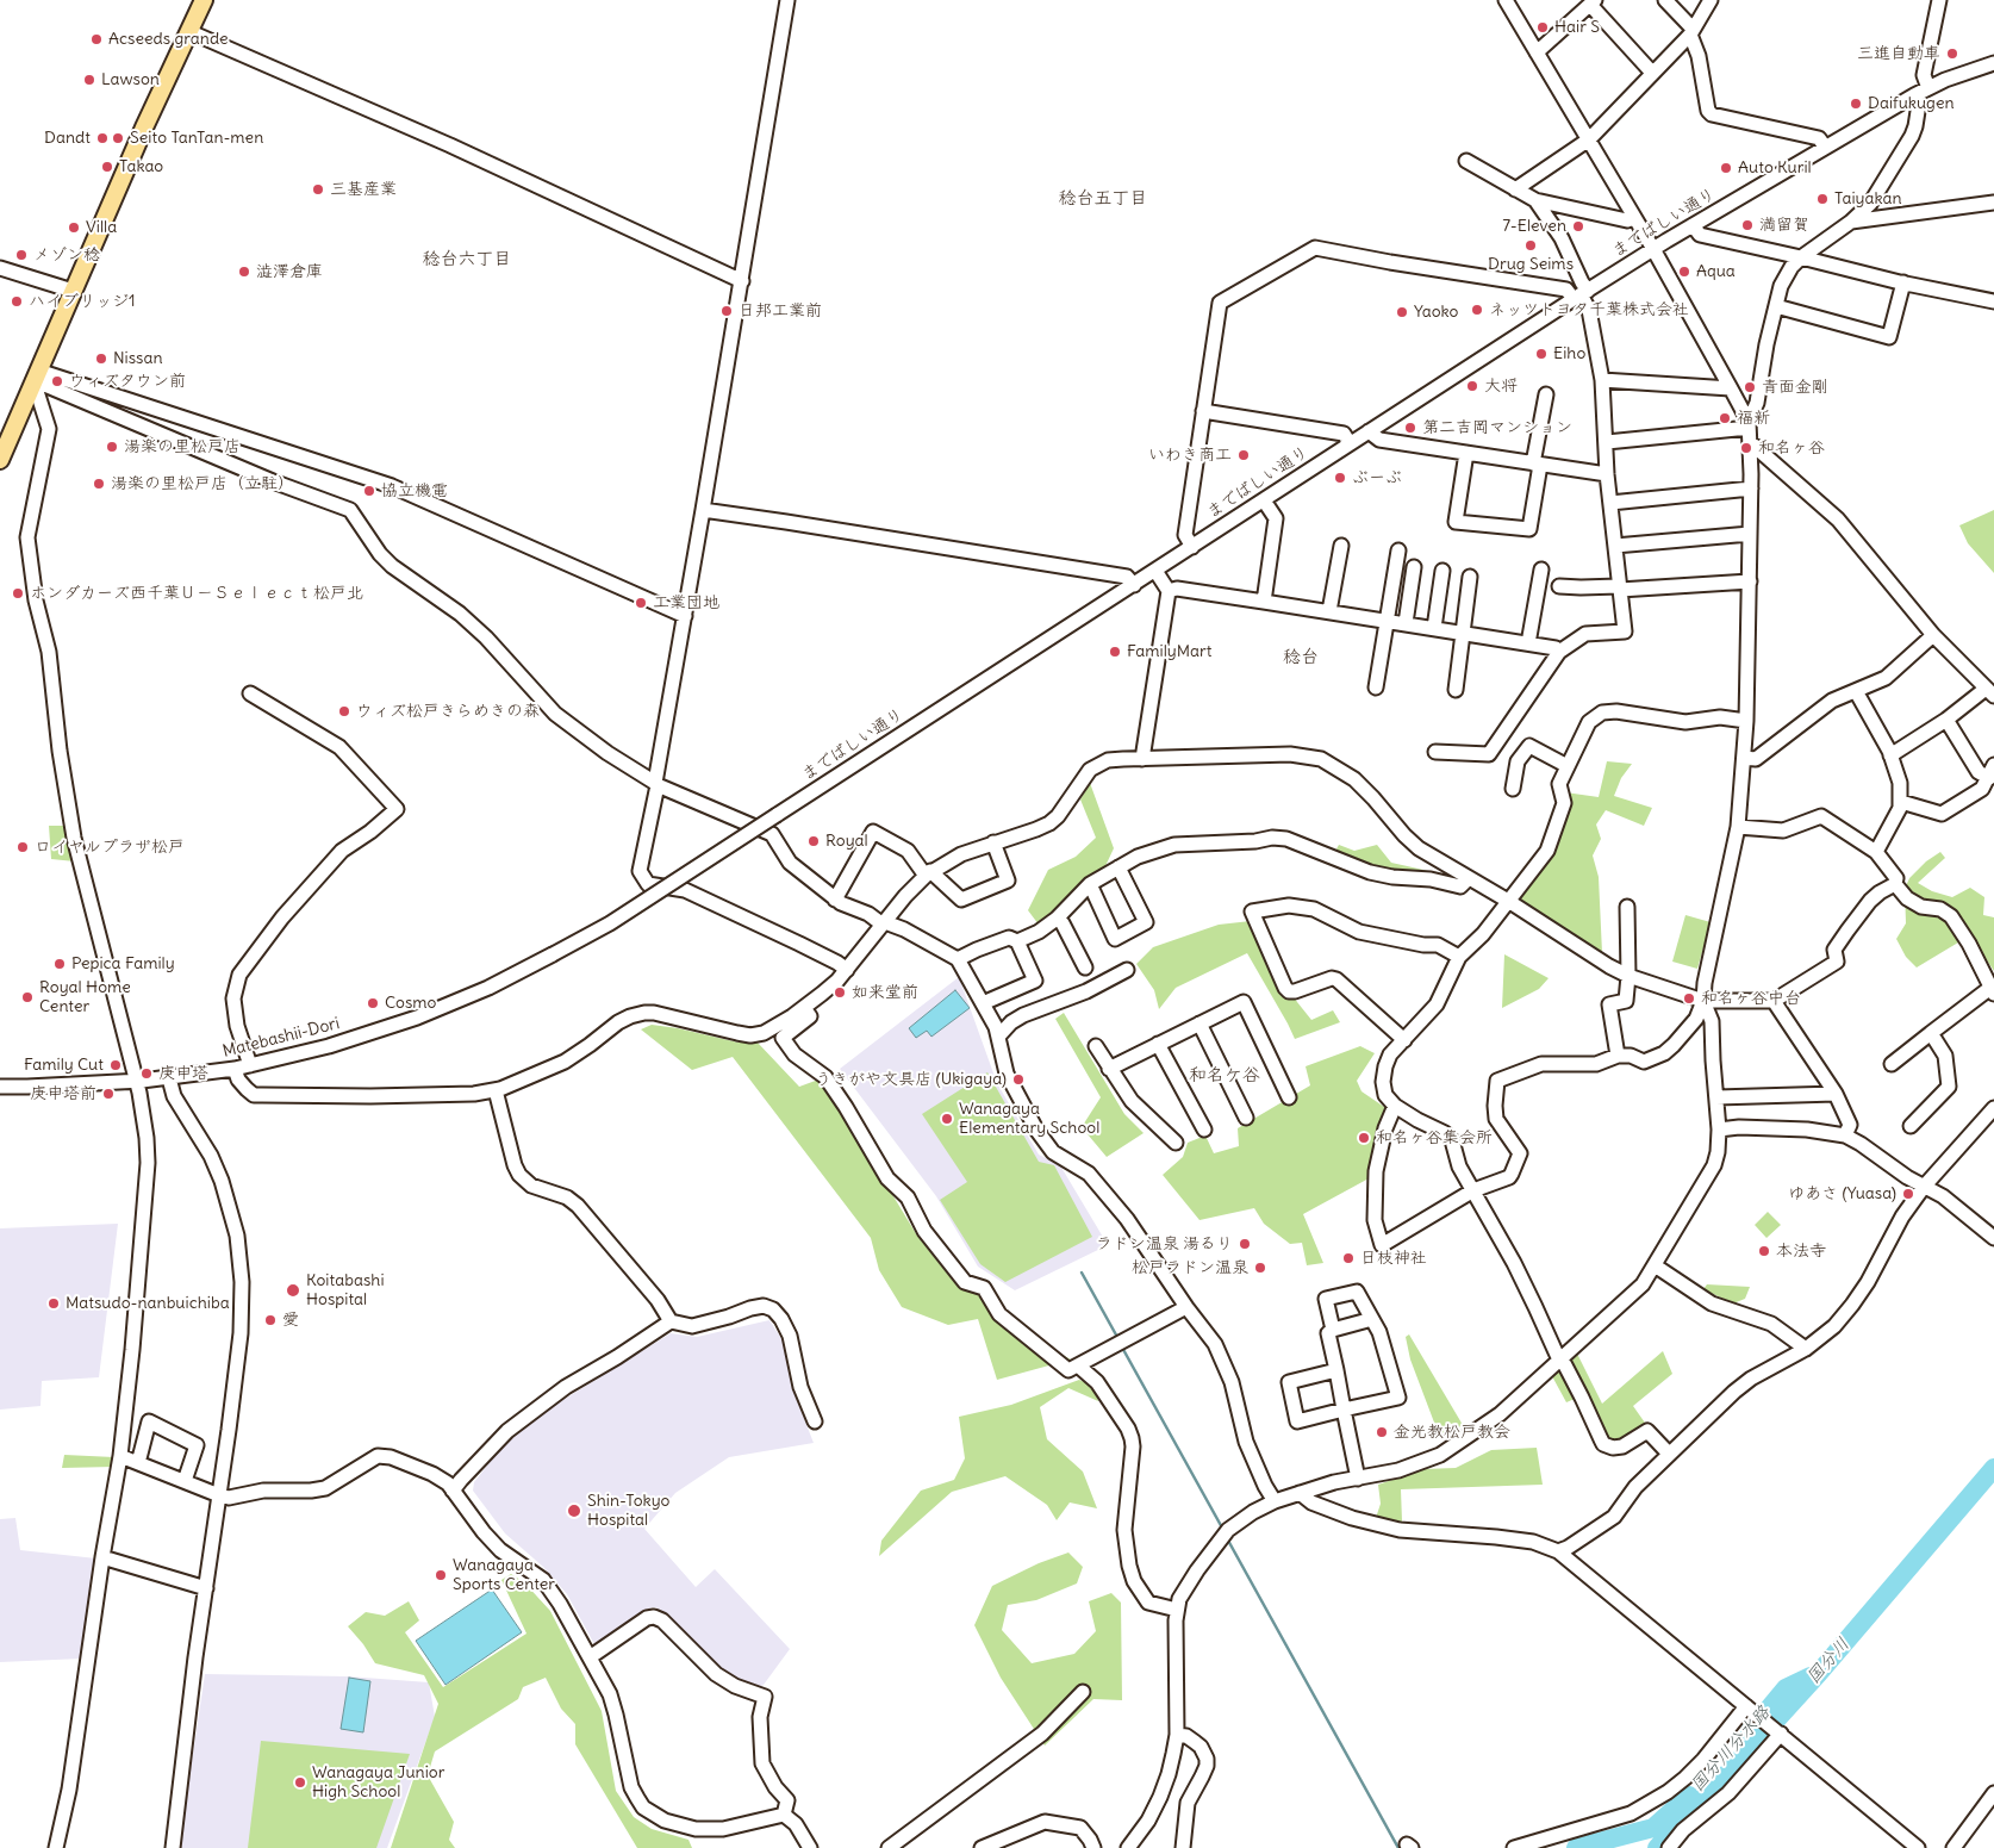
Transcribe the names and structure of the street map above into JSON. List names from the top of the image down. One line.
{"streets":{"street":["までばしい通り","Matebashii-Dori"]},"crossings":[["までばしい通り","Matebashii-Dori"]],"districts":["稔台五丁目","稔台六丁目","稔台","和名ケ谷"],"water":["国分川","国分川分水路"],"places":["Hair S","Acseeds grande","三進自動車","Lawson","Daifukugen","Dandt","Seito TanTan-men","Takao","Auto Kuril","三基産業","Taiyakan","満留賀","7-Eleven","Villa","Drug Seims","メゾン稔","澁澤倉庫","Aqua","ハイブリッジ1","ネッツトヨタ千葉株式会社","日邦工業前","Yaoko","Eiho","Nissan","ウィズタウン前","大将","青面金剛","福新","第二吉岡マンション","湯楽の里松戸店","和名ヶ谷","いわき商工","ぶーぶ","湯楽の里松戸店（立駐）","協立機電","ホンダカーズ西千葉Ｕ－Ｓｅｌｅｃｔ松戸北","工業団地","FamilyMart","ウィズ松戸きらめきの森","Royal","ロイヤルプラザ松戸","Pepica Family","如来堂前","Royal Home Center","和名ヶ谷中台","Cosmo","Family Cut","庚申塔","うきがや文具店 (Ukigaya)","庚申塔前","Wanagaya Elementary School","和名ヶ谷集会所","ゆあさ (Yuasa)","ラドン温泉 湯るり","本法寺","日枝神社","松戸ラドン温泉","Koitabashi Hospital","Matsudo-nanbuichiba","愛","金光教松戸教会","Shin-Tokyo Hospital","Wanagaya Sports Center","Wanagaya Junior High School"]}
